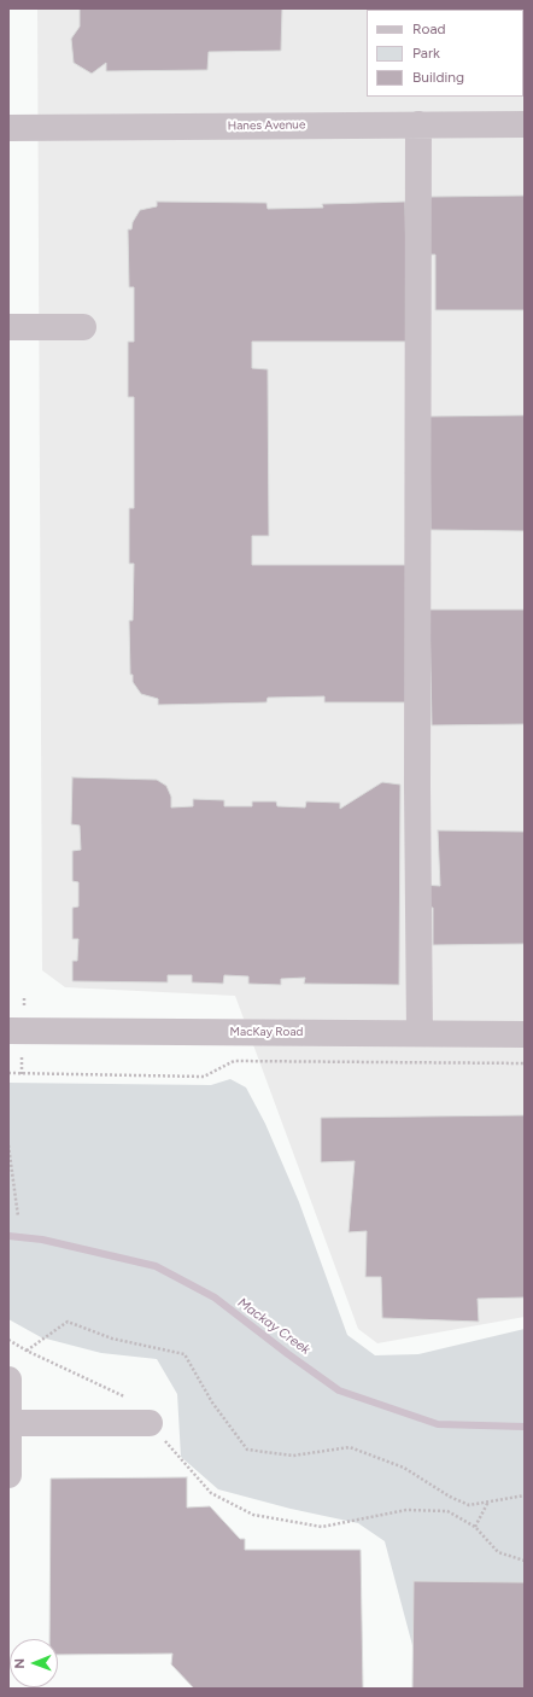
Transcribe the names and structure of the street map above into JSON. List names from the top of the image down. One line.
{"streets":{"street":["Hanes Avenue","MacKay Road"]},"water":["Mackay Creek"],"legend":["Road","Park","Building"],"north":"left"}
